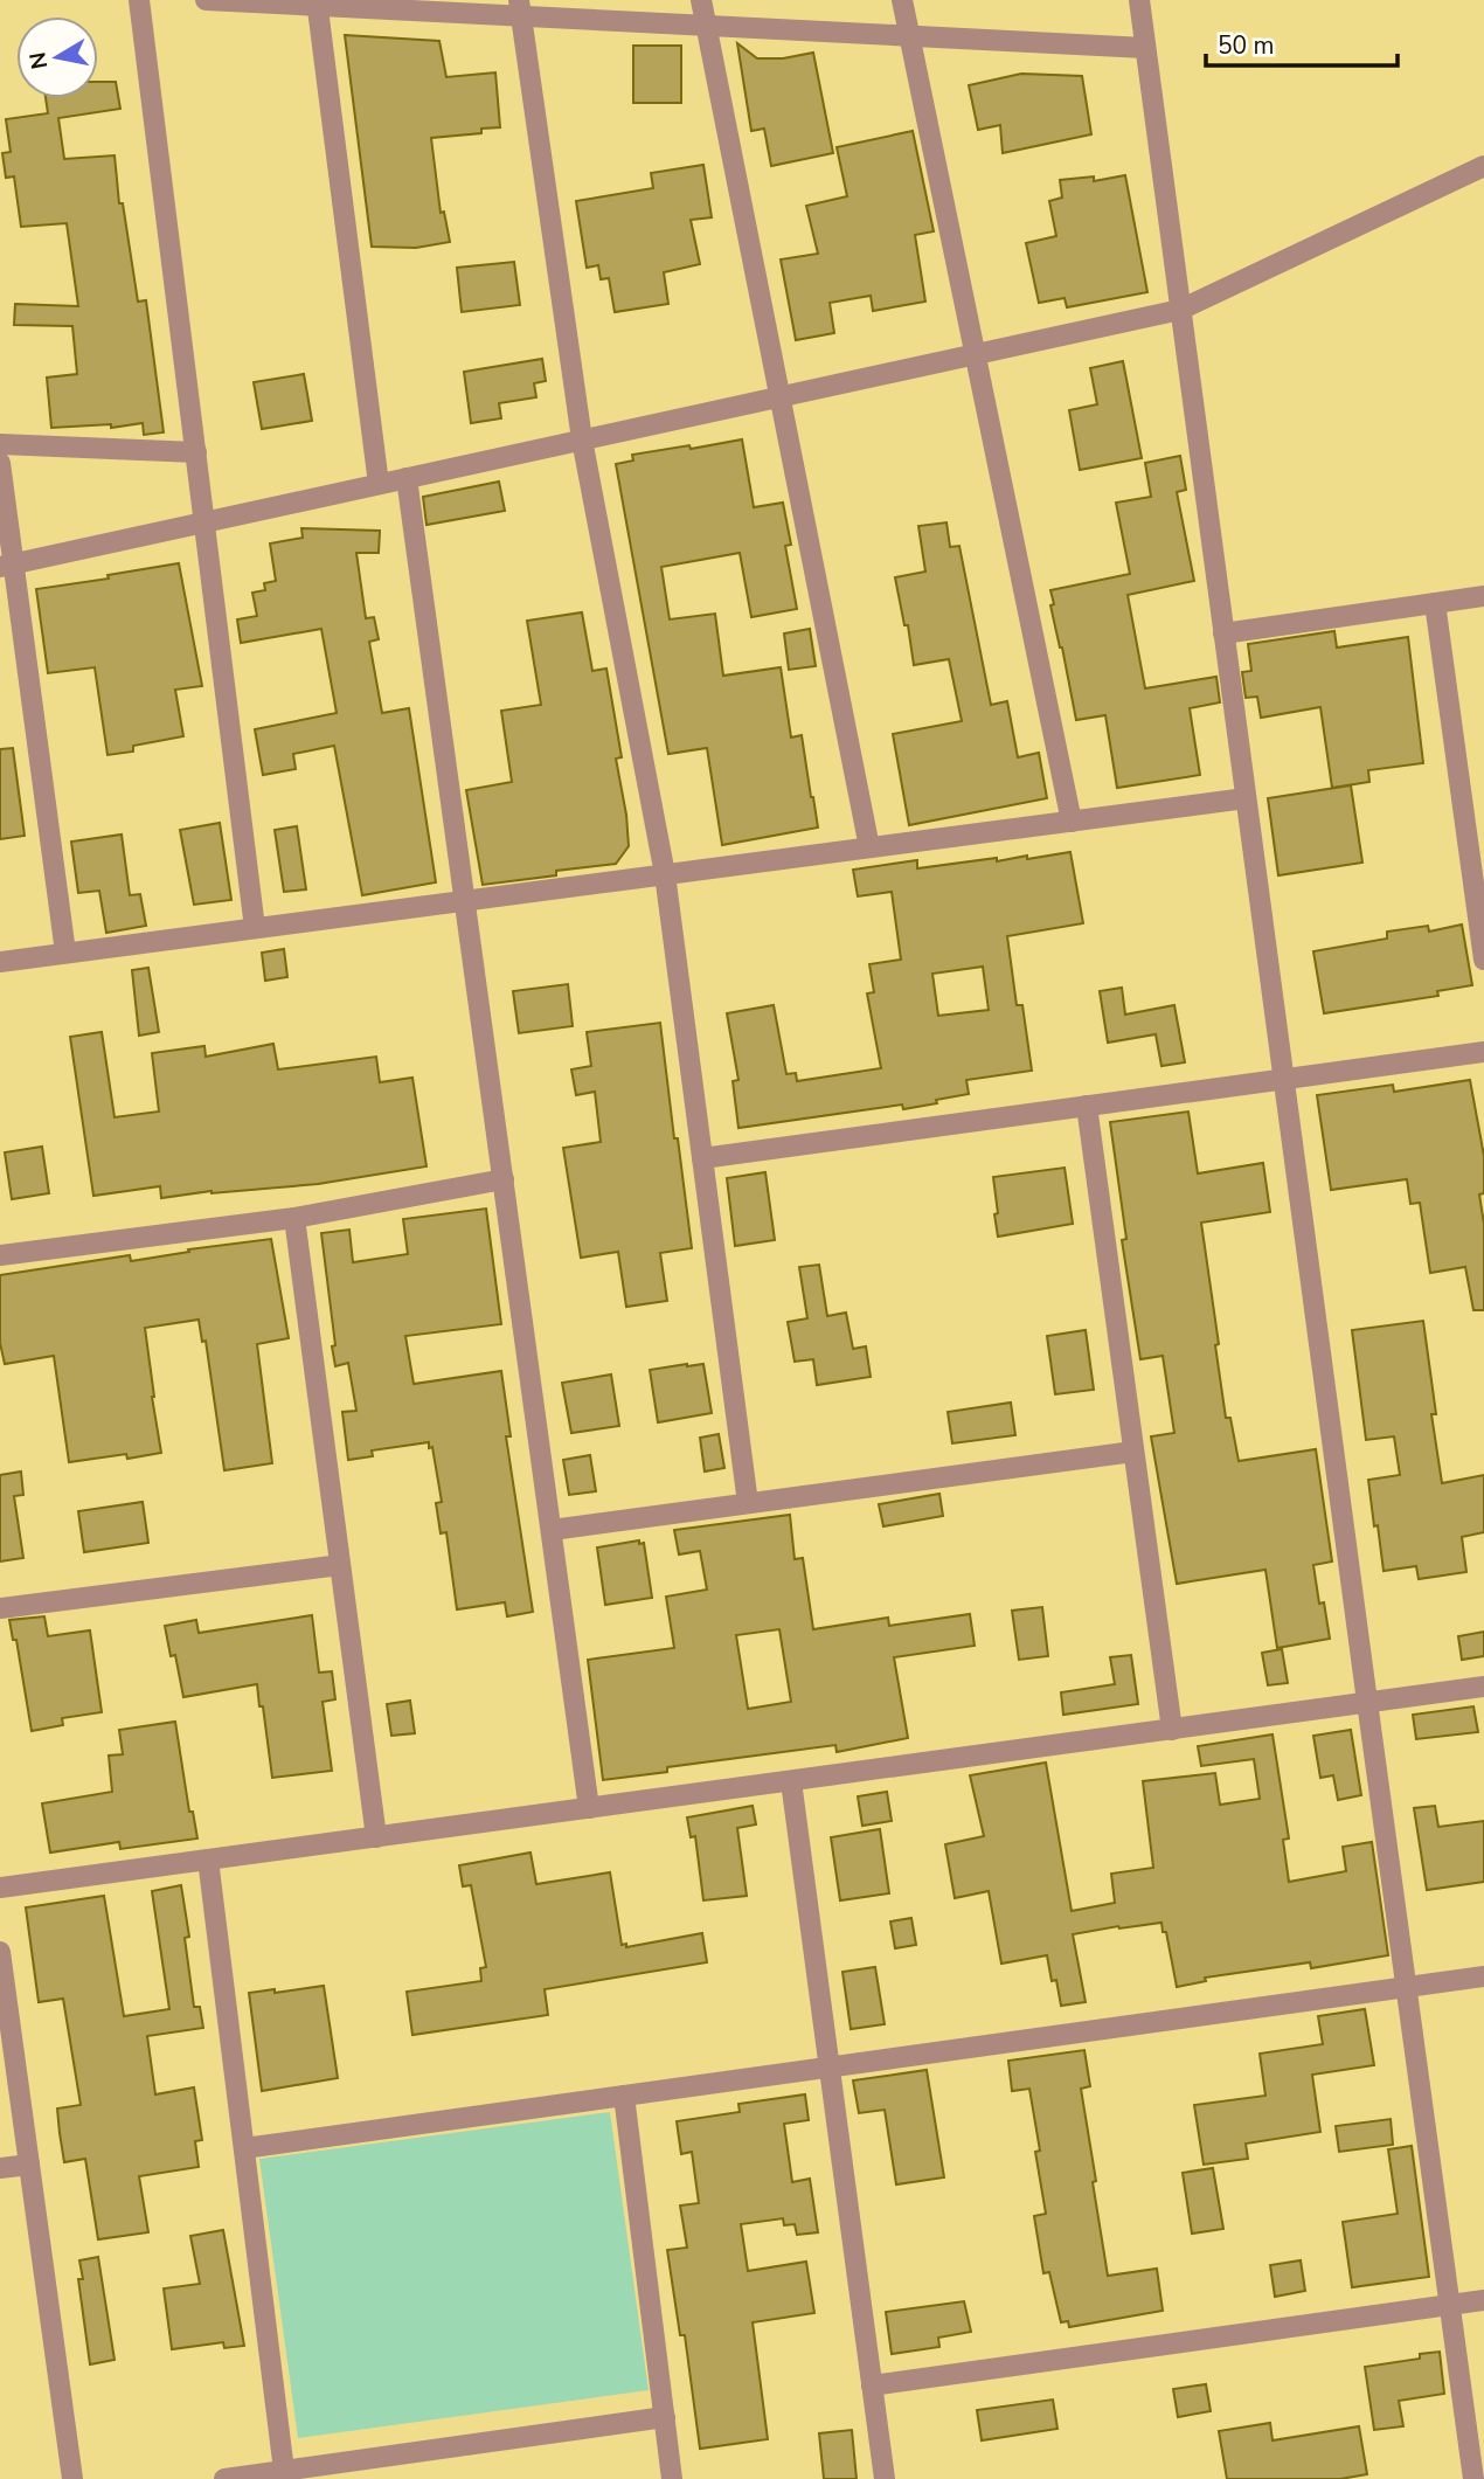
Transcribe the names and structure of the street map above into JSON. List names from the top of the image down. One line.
{"scale_bar":"50 m","north":"left"}
